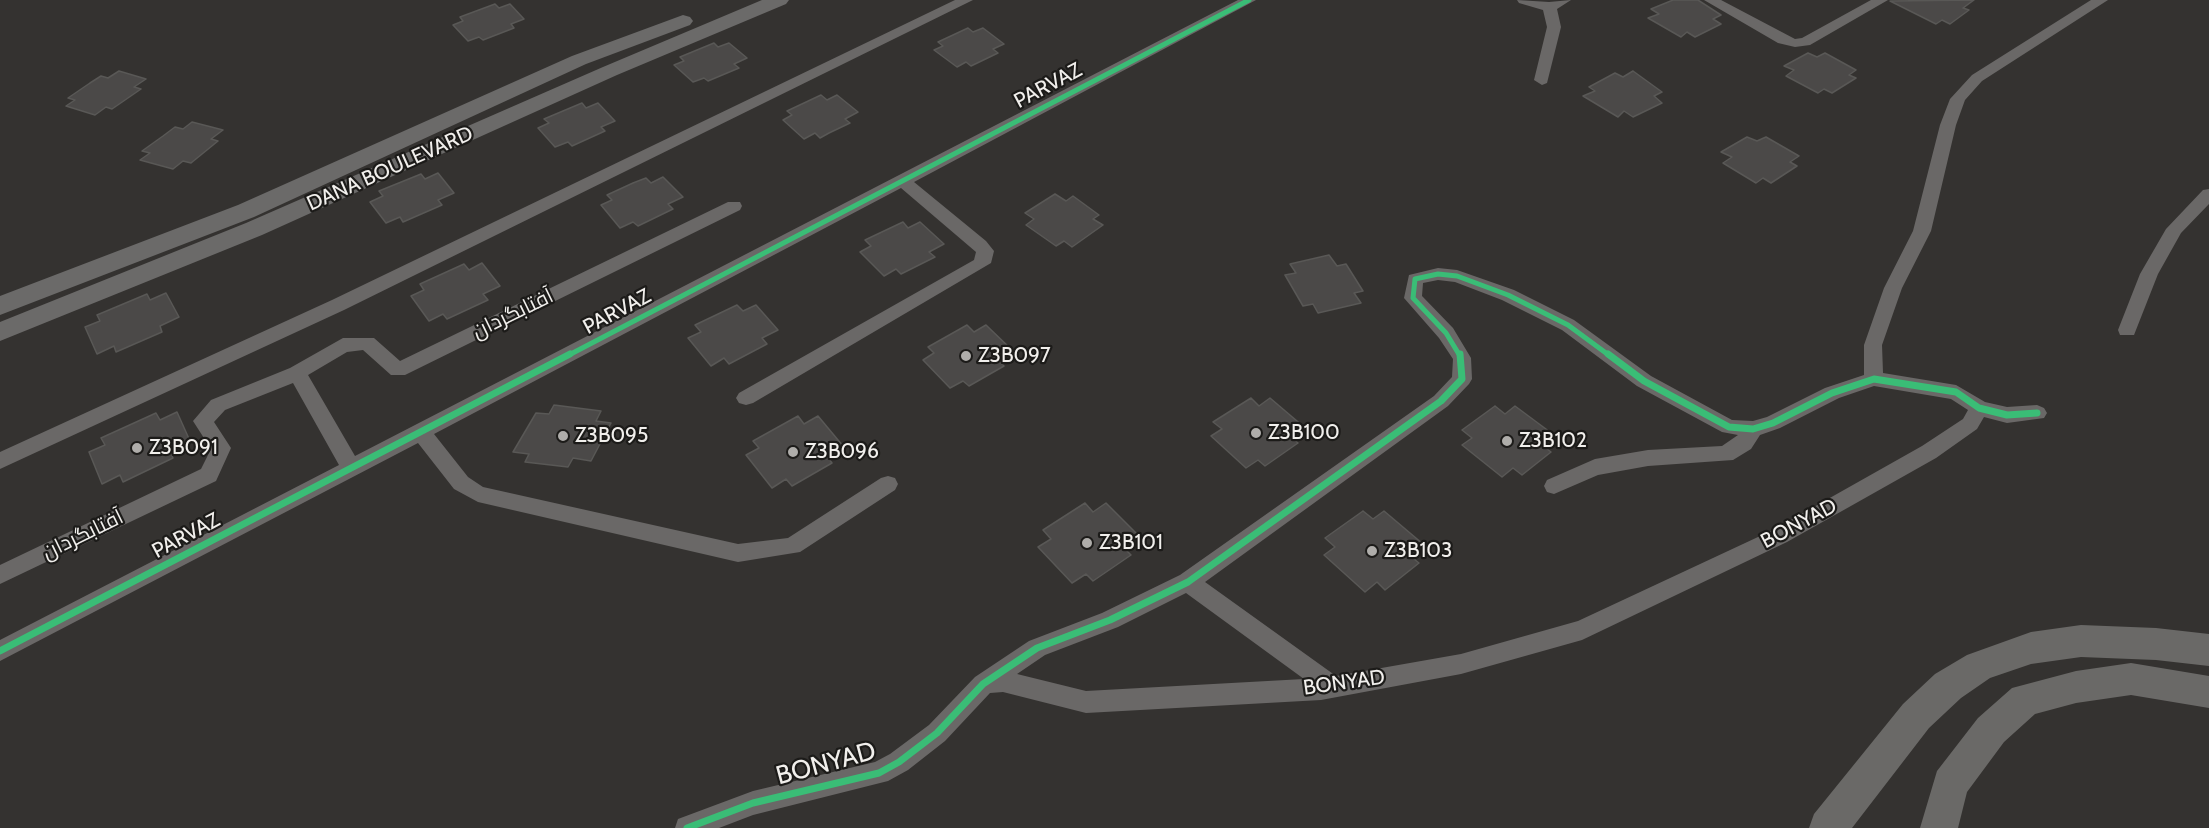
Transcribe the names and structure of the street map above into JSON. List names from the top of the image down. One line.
{"streets":{"street":["PARVAZ","DANA BOULEVARD","آفتابگردان","BONYAD"]},"places":["Z3B097","Z3B100","Z3B095","Z3B102","Z3B091","Z3B096","Z3B101","Z3B103"]}
